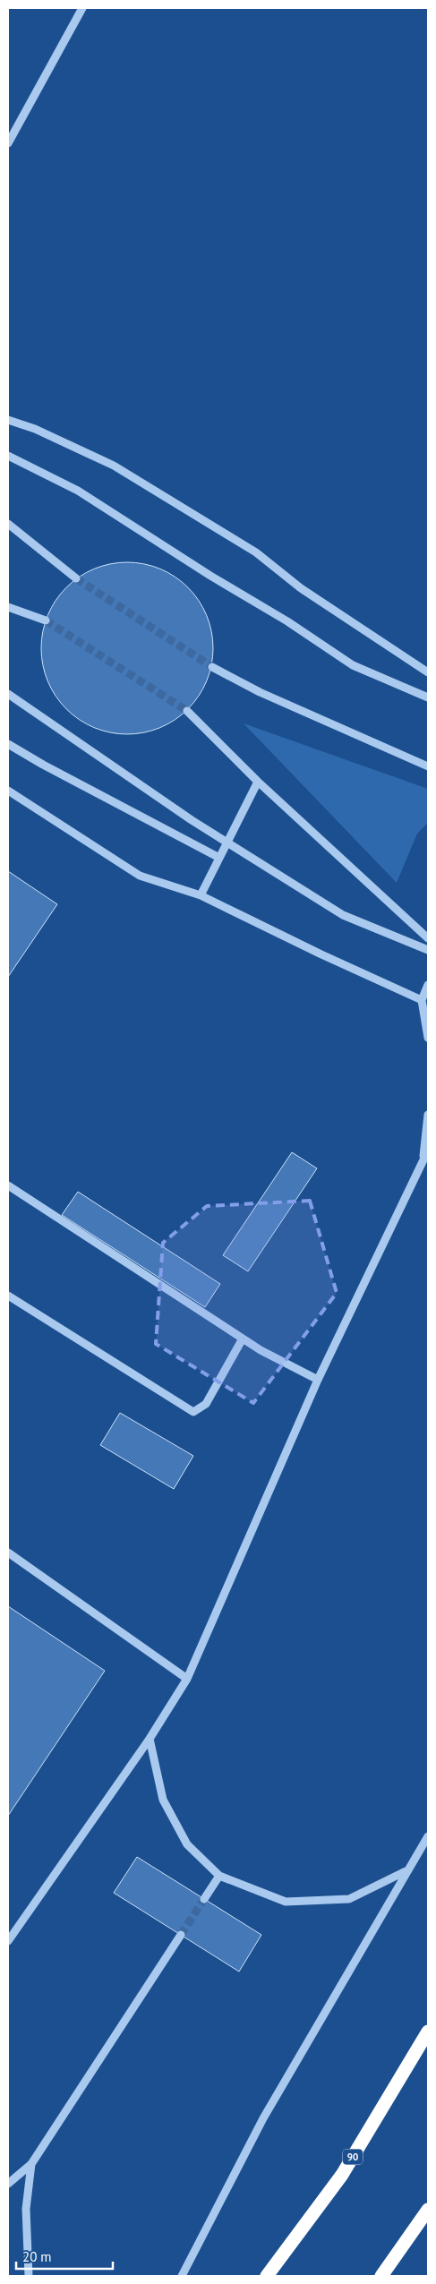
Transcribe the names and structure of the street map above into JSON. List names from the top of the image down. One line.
{"streets":{"highway":["90"]},"scale_bar":"20 m"}
